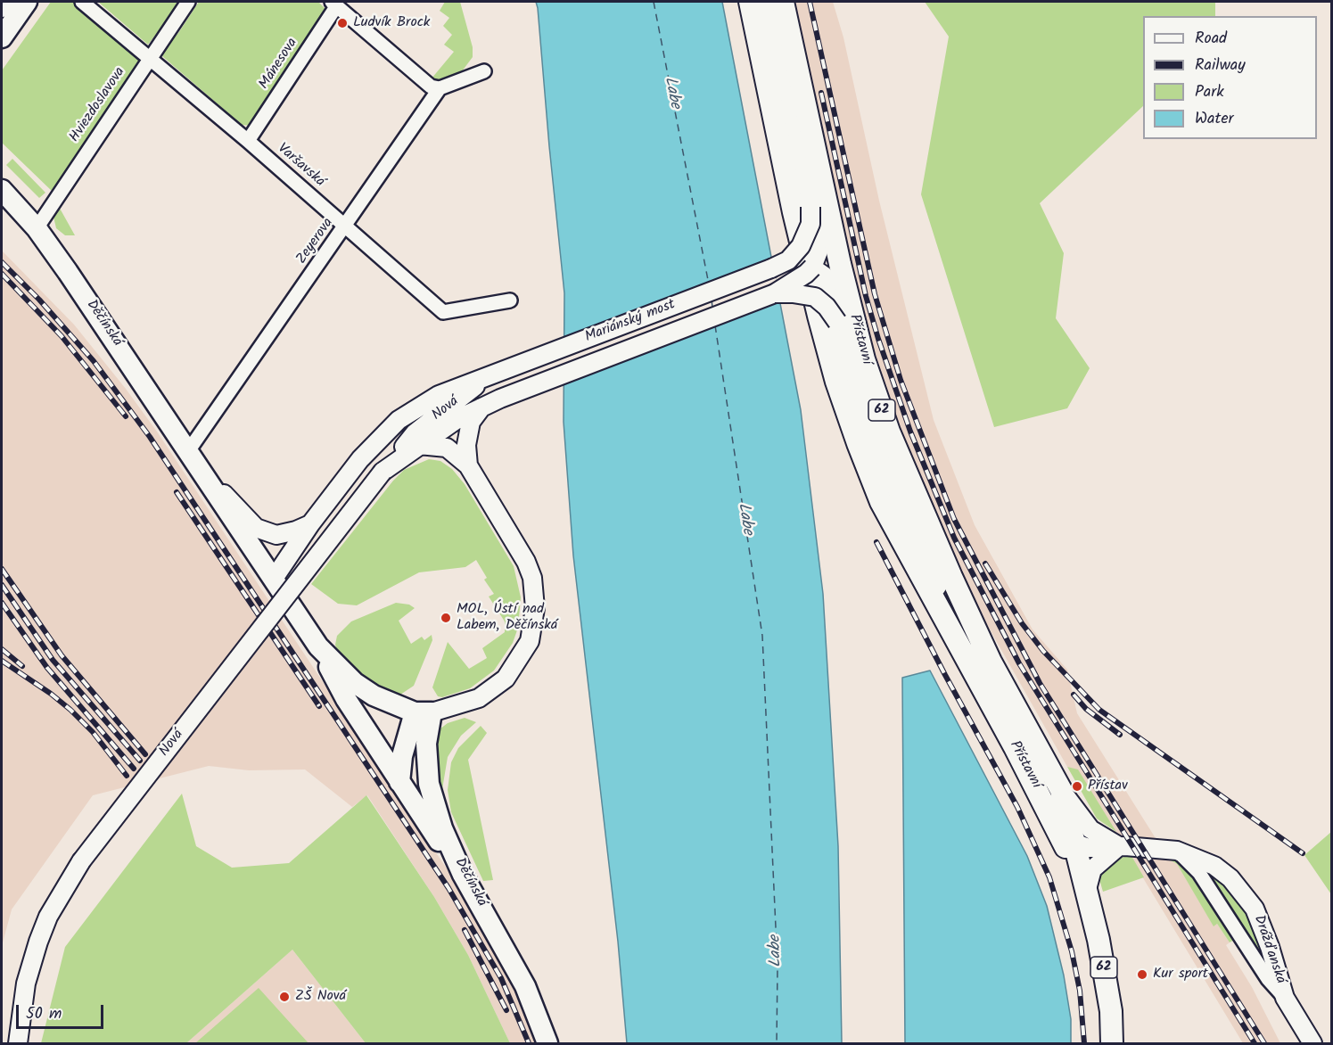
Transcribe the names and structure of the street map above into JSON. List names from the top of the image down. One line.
{"streets":{"main road":["Děčínská","Přístavní","62"],"street":["Mánesova","Hviezdoslavova","Varšavská","Zeyerova","Mariánský most","Nová","Drážďanská"]},"crossings":[["Mánesova","Varšavská"],["Hviezdoslavova","Varšavská"],["Hviezdoslavova","Děčínská"],["Varšavská","Zeyerova"],["Zeyerova","Děčínská"],["Mariánský most","Přístavní"],["Mariánský most","Nová"],["Přístavní","Drážďanská"]],"water":["Labe"],"places":["Ludvík Brock","MOL, Ústí nad Labem, Děčínská","Přístav","Kur sport","ZŠ Nová"],"legend":["Road","Railway","Park","Water"],"scale_bar":"50 m"}
